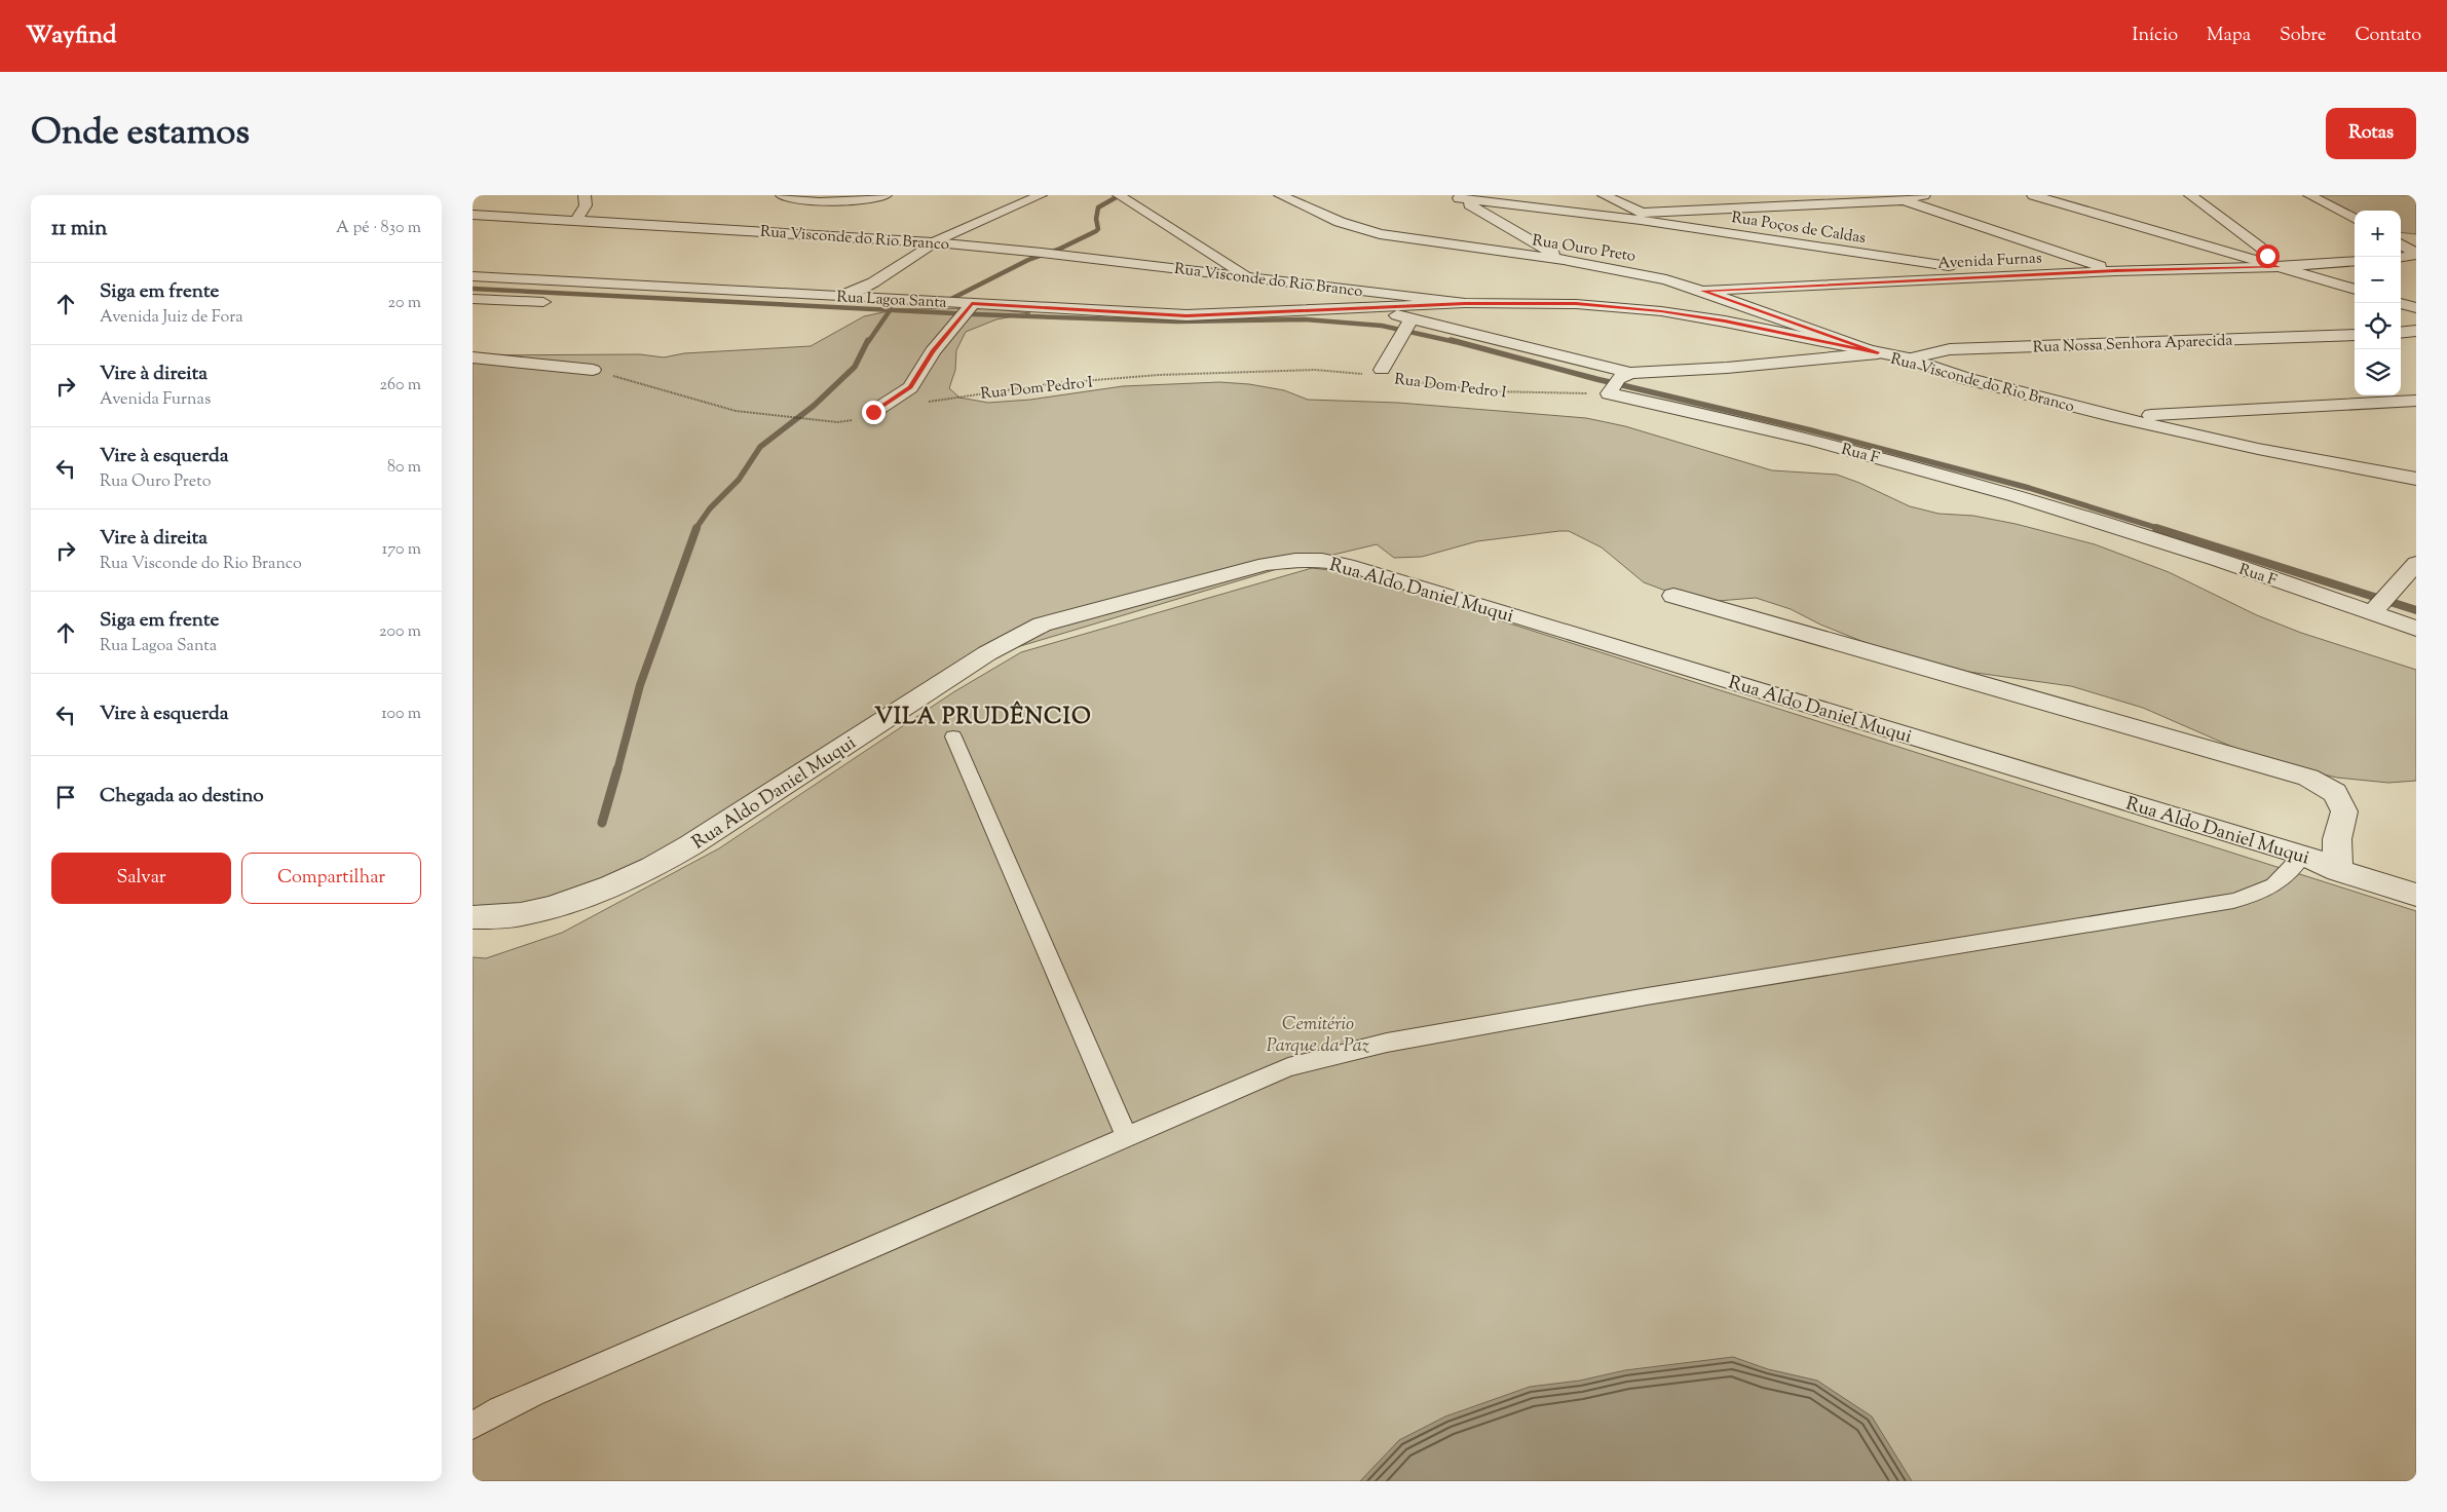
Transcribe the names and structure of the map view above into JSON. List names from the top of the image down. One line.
{"streets":{"street":["Rua Poços de Caldas","Rua Visconde do Rio Branco","Rua Ouro Preto","Avenida Furnas","Rua Lagoa Santa","Rua Nossa Senhora Aparecida","Rua F","Rua Aldo Daniel Muqui"],"path":["Rua Dom Pedro I"]},"crossings":[["Rua Poços de Caldas","Avenida Furnas"],["Rua Visconde do Rio Branco","Rua Ouro Preto"],["Rua Visconde do Rio Branco","Rua Lagoa Santa"],["Rua Visconde do Rio Branco","Rua Nossa Senhora Aparecida"],["Rua Ouro Preto","Avenida Furnas"],["Rua Dom Pedro I","Rua F"]],"districts":["VILA PRUDÊNCIO"],"parks":["Cemitério Parque da Paz"],"page":{"header":"Wayfind","nav":["Início","Mapa","Sobre","Contato"],"title":"Onde estamos","buttons":["Rotas",["Salvar","Compartilhar"]],"heading":["11 min","A pé · 830 m"],"map_buttons":["+","−"],"list":[["Siga em frente","Avenida Juiz de Fora","20 m"],["Vire à direita","Avenida Furnas","260 m"],["Vire à esquerda","Rua Ouro Preto","80 m"],["Vire à direita","Rua Visconde do Rio Branco","170 m"],["Siga em frente","Rua Lagoa Santa","200 m"],["Vire à esquerda","100 m"],"Chegada ao destino"]}}
